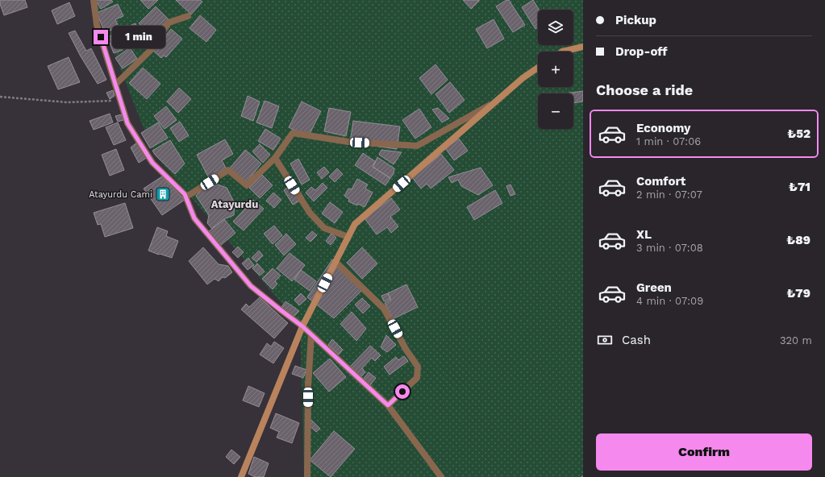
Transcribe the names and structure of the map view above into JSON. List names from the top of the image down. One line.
{"districts":["Atayurdu"],"places":{"building":["Atayurdu Cami"]},"page":{"banner":["Pickup","Drop-off"],"map_buttons":["+","−"],"bubble":"1 min","heading":"Choose a ride","list":[{"name":"Economy","note":"1 min · 07:06","value":"₺52"},{"name":"Comfort","note":"2 min · 07:07","value":"₺71"},{"name":"XL","note":"3 min · 07:08","value":"₺89"},{"name":"Green","note":"4 min · 07:09","value":"₺79"}],"pay":["Cash","320 m"],"buttons":"Confirm"}}
